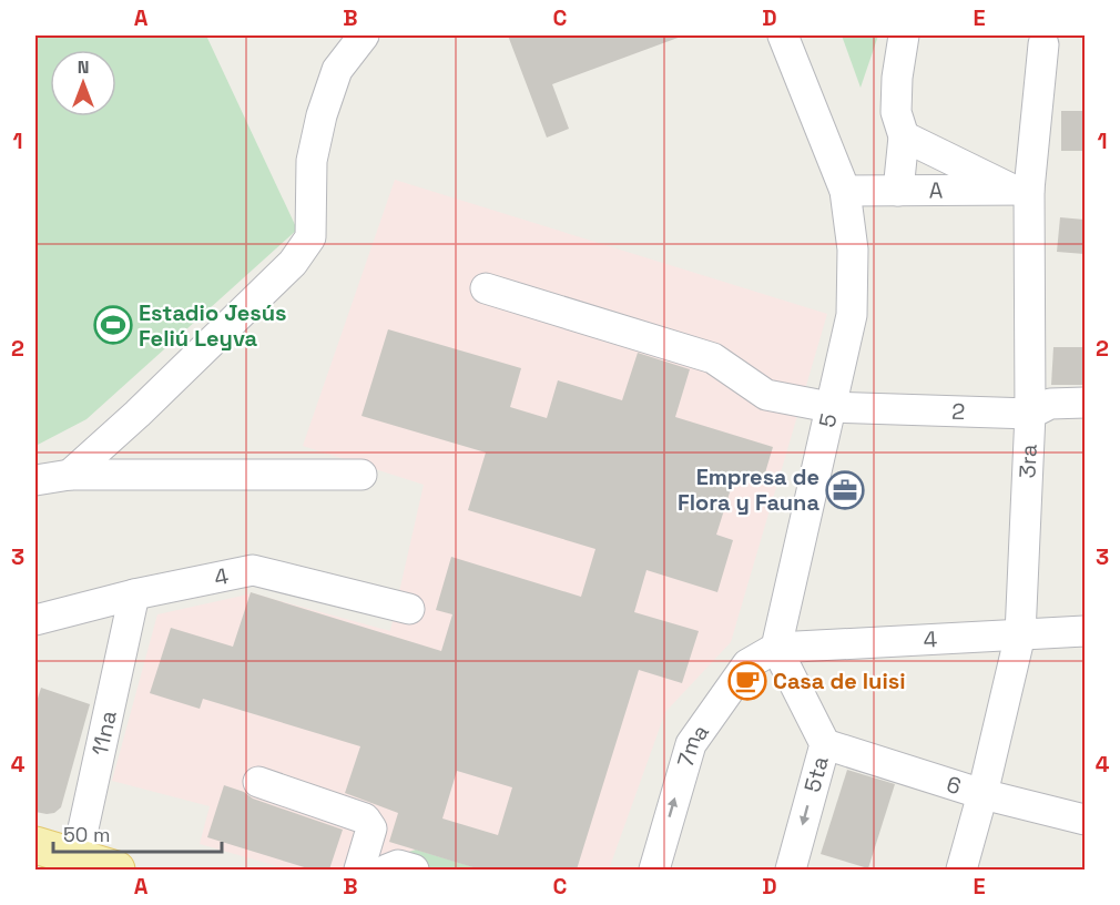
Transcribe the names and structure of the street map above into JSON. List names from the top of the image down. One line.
{"streets":{"street":["A","2","5","3ra","4","11na","7ma","5ta","6"]},"crossings":[["A","5"],["A","3ra"],["2","5"],["2","3ra"],["5","4"],["5","7ma"],["5","5ta"],["3ra","4"],["3ra","6"],["4","11na"],["4","7ma"],["4","5ta"],["7ma","5ta"],["5ta","6"]],"one_way":["7ma","5ta"],"places":{"sports":["Estadio Jesús Feliú Leyva"],"office":["Empresa de Flora y Fauna"],"cafe":["Casa de luisi"]},"scale_bar":"50 m","north":"top","grid":{"columns":["A","B","C","D","E"],"rows":["1","2","3","4"]}}
